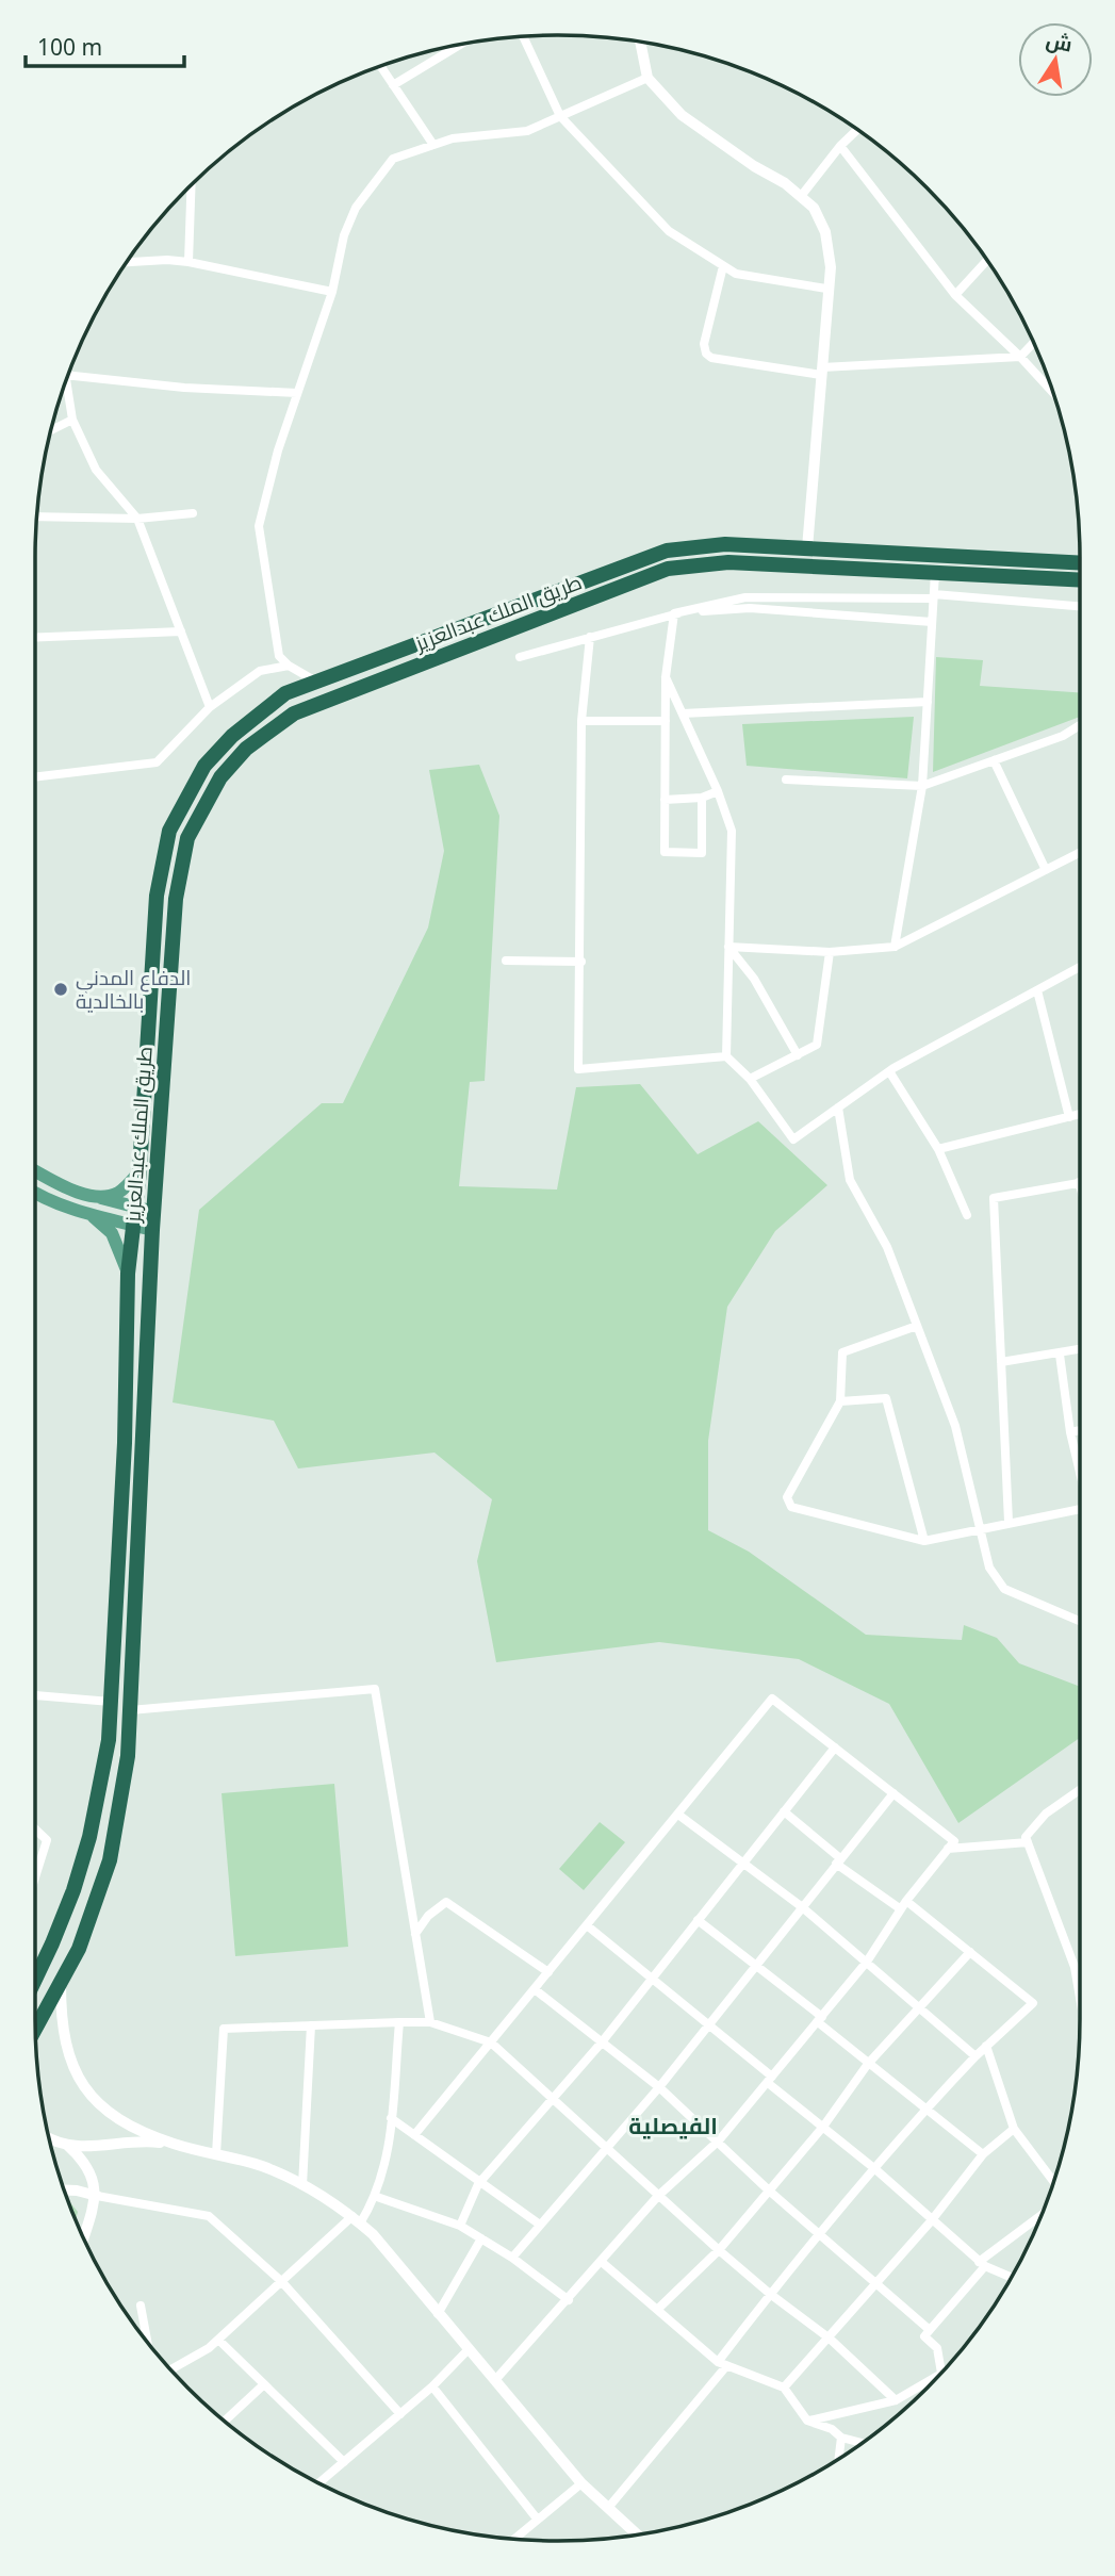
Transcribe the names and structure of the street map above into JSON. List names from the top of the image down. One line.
{"streets":{"highway":["طريق الملك عبدالعزيز"]},"districts":["الفيصلية"],"places":["الدفاع المدني بالخالدية"],"scale_bar":"100 m","north":"top"}
